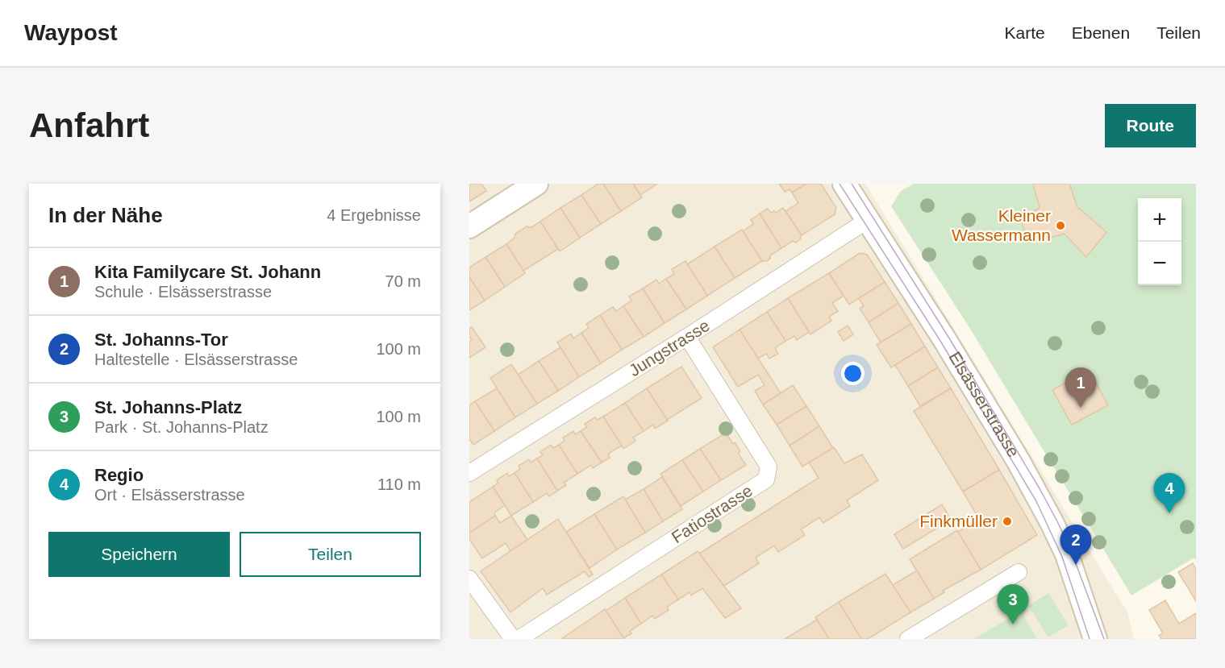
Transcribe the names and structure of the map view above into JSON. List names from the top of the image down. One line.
{"streets":{"street":["Jungstrasse","Elsässerstrasse","Fatiostrasse"]},"crossings":[["Jungstrasse","Elsässerstrasse"],["Jungstrasse","Fatiostrasse"]],"places":["Kleiner Wassermann","Finkmüller"],"page":{"header":"Waypost","nav":["Karte","Ebenen","Teilen"],"buttons":["Route",["Speichern","Teilen"]],"title":"Anfahrt","heading":["In der Nähe","4 Ergebnisse"],"map_buttons":["+","−"],"list":[{"mark":"1","name":"Kita Familycare St. Johann","note":"Schule · Elsässerstrasse","value":"70 m"},{"mark":"2","name":"St. Johanns-Tor","note":"Haltestelle · Elsässerstrasse","value":"100 m"},{"mark":"3","name":"St. Johanns-Platz","note":"Park · St. Johanns-Platz","value":"100 m"},{"mark":"4","name":"Regio","note":"Ort · Elsässerstrasse","value":"110 m"}],"pins":["1","4","2","3"]}}
